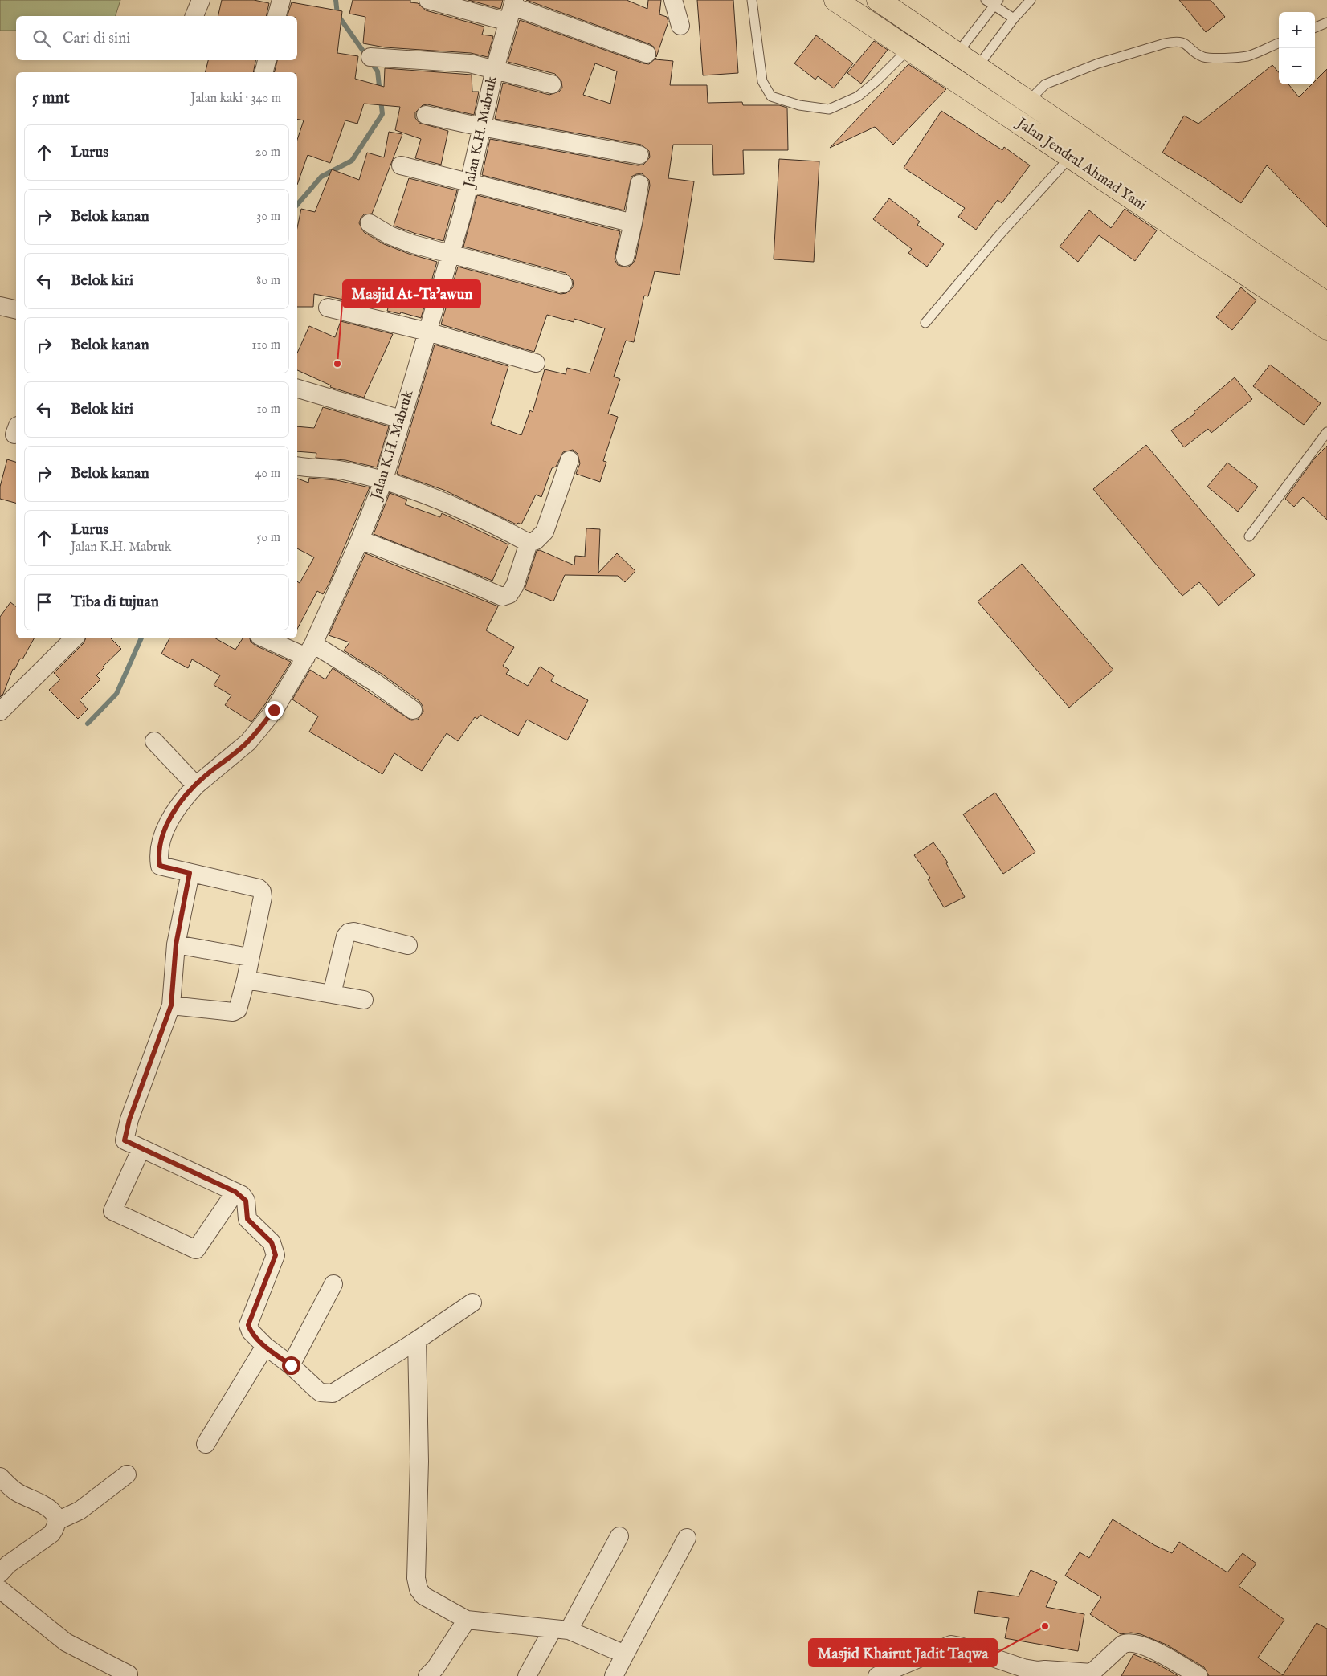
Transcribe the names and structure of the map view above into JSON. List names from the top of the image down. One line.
{"streets":{"highway":["Jalan Jendral Ahmad Yani"],"street":["Jalan K.H. Mabruk"]},"places":["Masjid At-Ta'awun","Masjid Khairut Jadit Taqwa"],"page":{"map_buttons":["+","−"],"search":"Cari di sini","heading":["5 mnt","Jalan kaki · 340 m"],"list":[["Lurus","20 m"],["Belok kanan","30 m"],["Belok kiri","80 m"],["Belok kanan","110 m"],["Belok kiri","10 m"],["Belok kanan","40 m"],["Lurus","Jalan K.H. Mabruk","50 m"],"Tiba di tujuan"]}}
